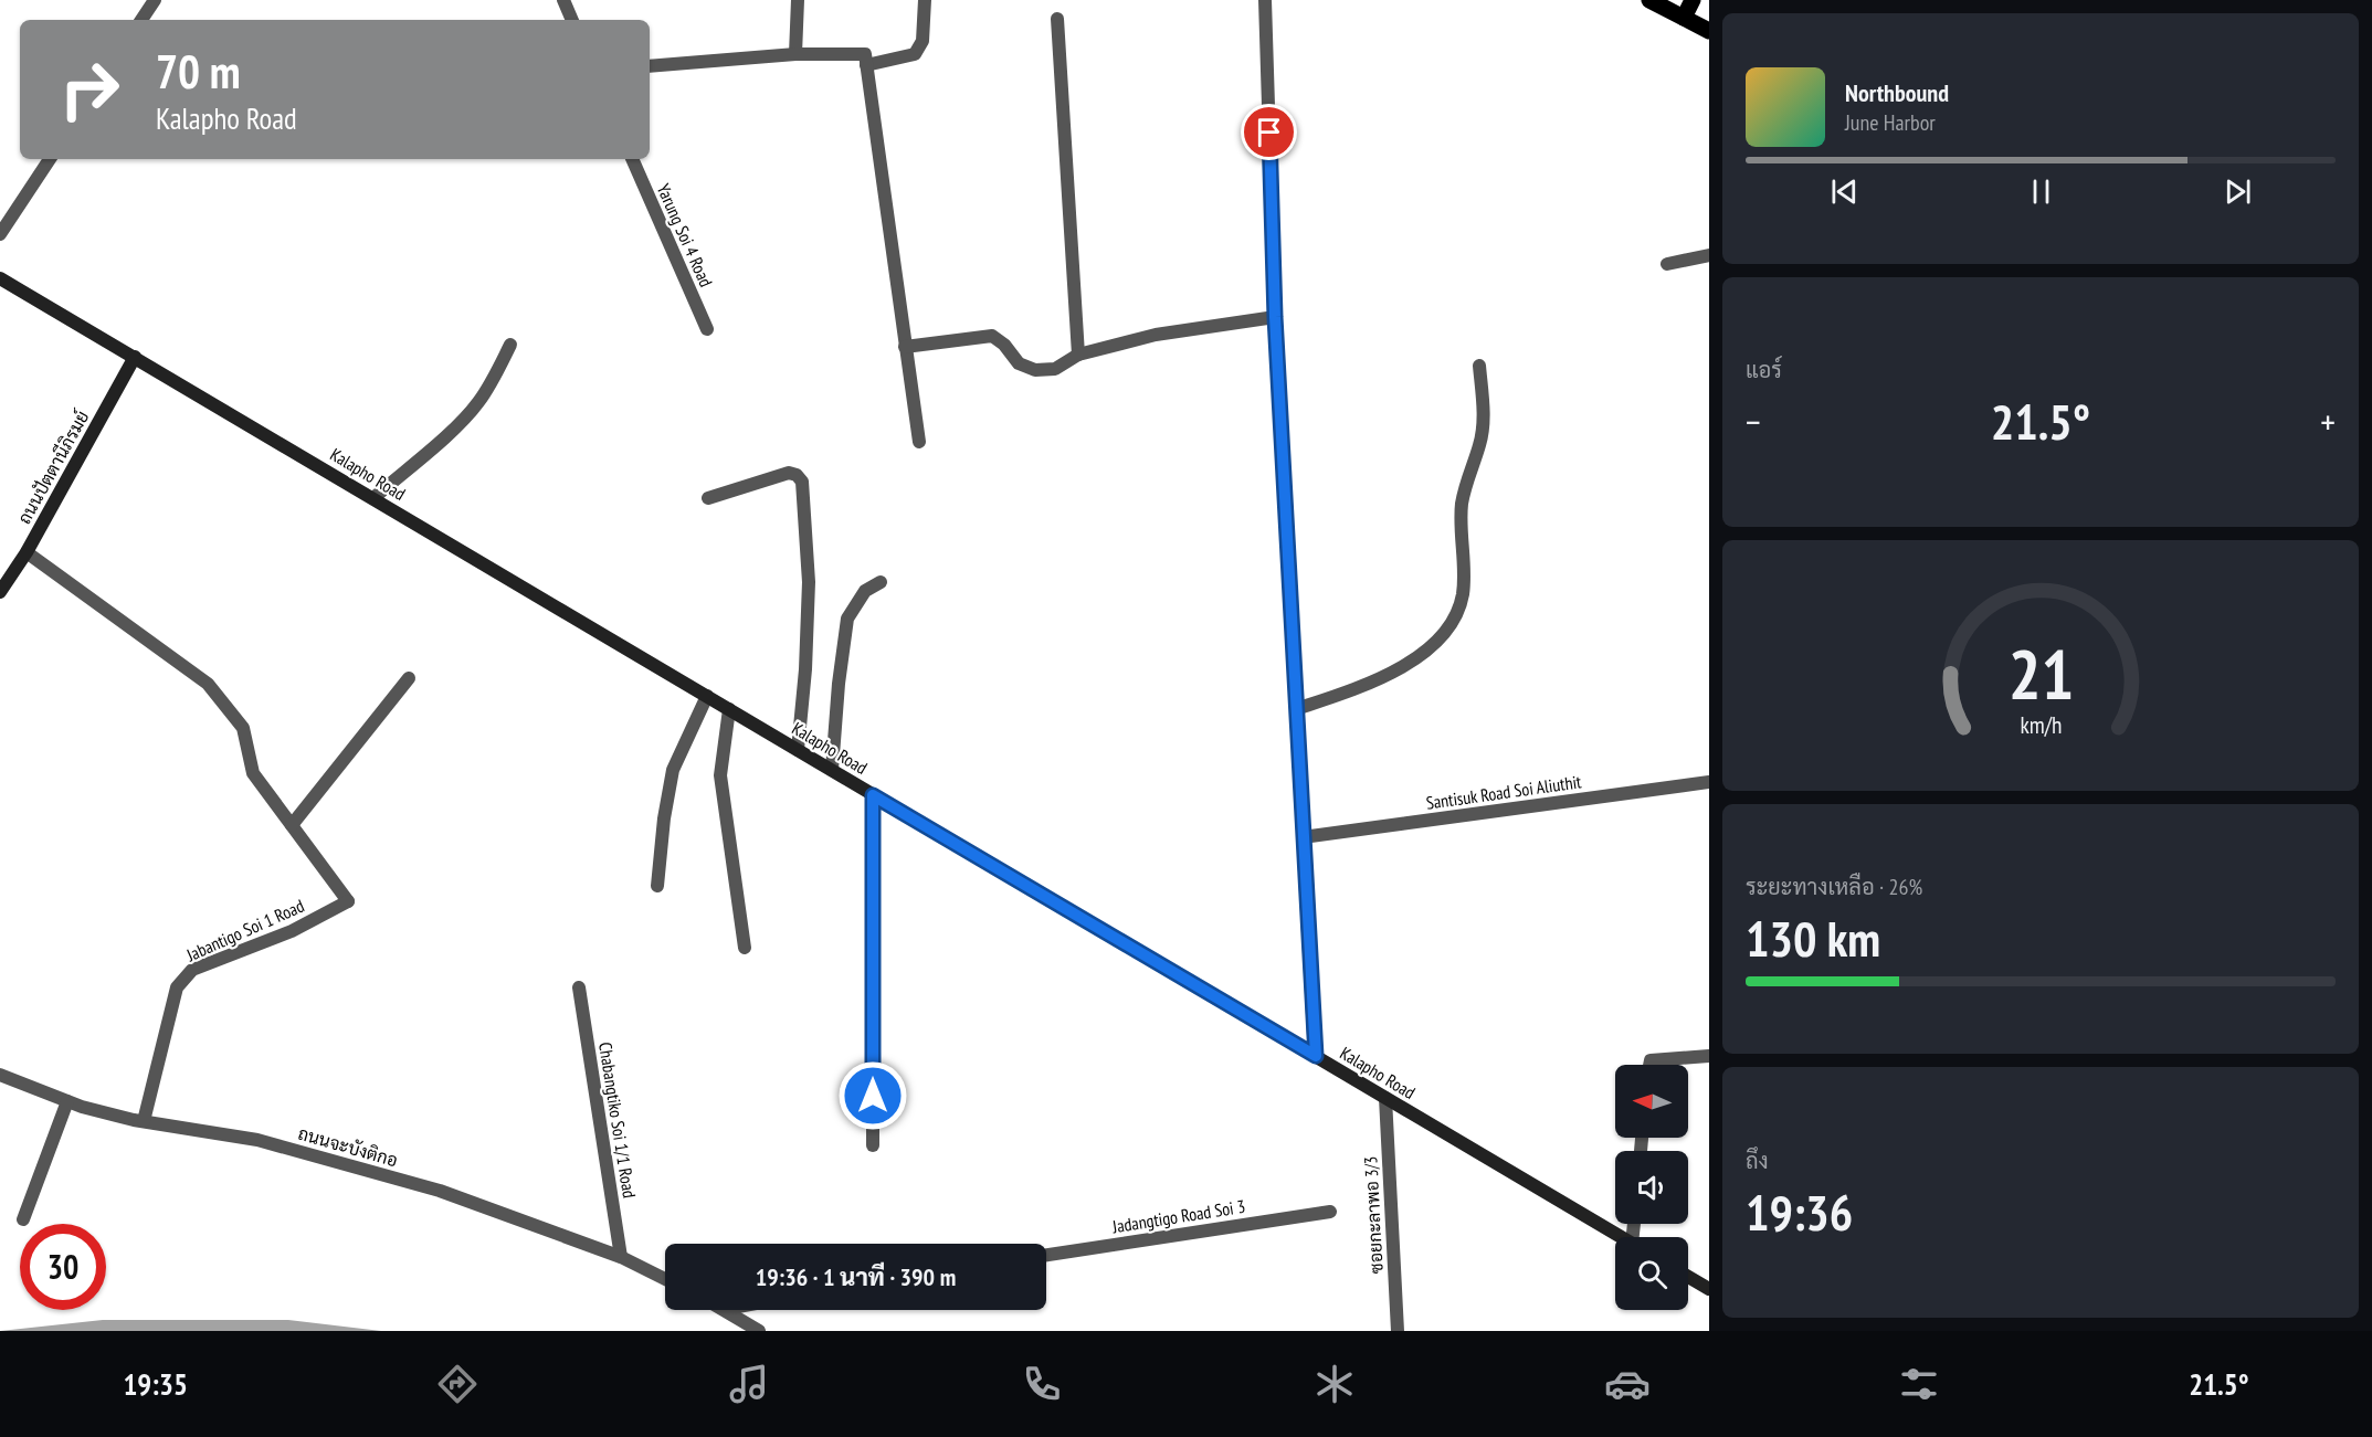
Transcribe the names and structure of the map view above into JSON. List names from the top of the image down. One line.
{"streets":{"street":["Yarung Soi 4 Road","ถนนปัตตานีภิรมย์","Kalapho Road","Santisuk Road Soi Aliuthit","Jabantigo Soi 1 Road","Chabangtiko Soi 1/1 Road","ถนนจะบังติกอ","ซอยกะลาพอ 3/3","Jadangtigo Road Soi 3"]},"crossings":[["ถนนปัตตานีภิรมย์","Kalapho Road"],["Kalapho Road","ซอยกะลาพอ 3/3"],["Jabantigo Soi 1 Road","ถนนจะบังติกอ"],["Chabangtiko Soi 1/1 Road","ถนนจะบังติกอ"]],"north":"left","page":{"turn":["70 m","Kalapho Road"],"song":["Northbound","June Harbor"],"tile":["แอร์",["ระยะทางเหลือ · 26%","130 km"],["ถึง","19:36"]],"heat":["−","21.5°","+"],"limit":"30","trip":"19:36 · 1 นาที · 390 m","tabs":["19:35","21.5°"],"gauge":["21","km/h"]}}
